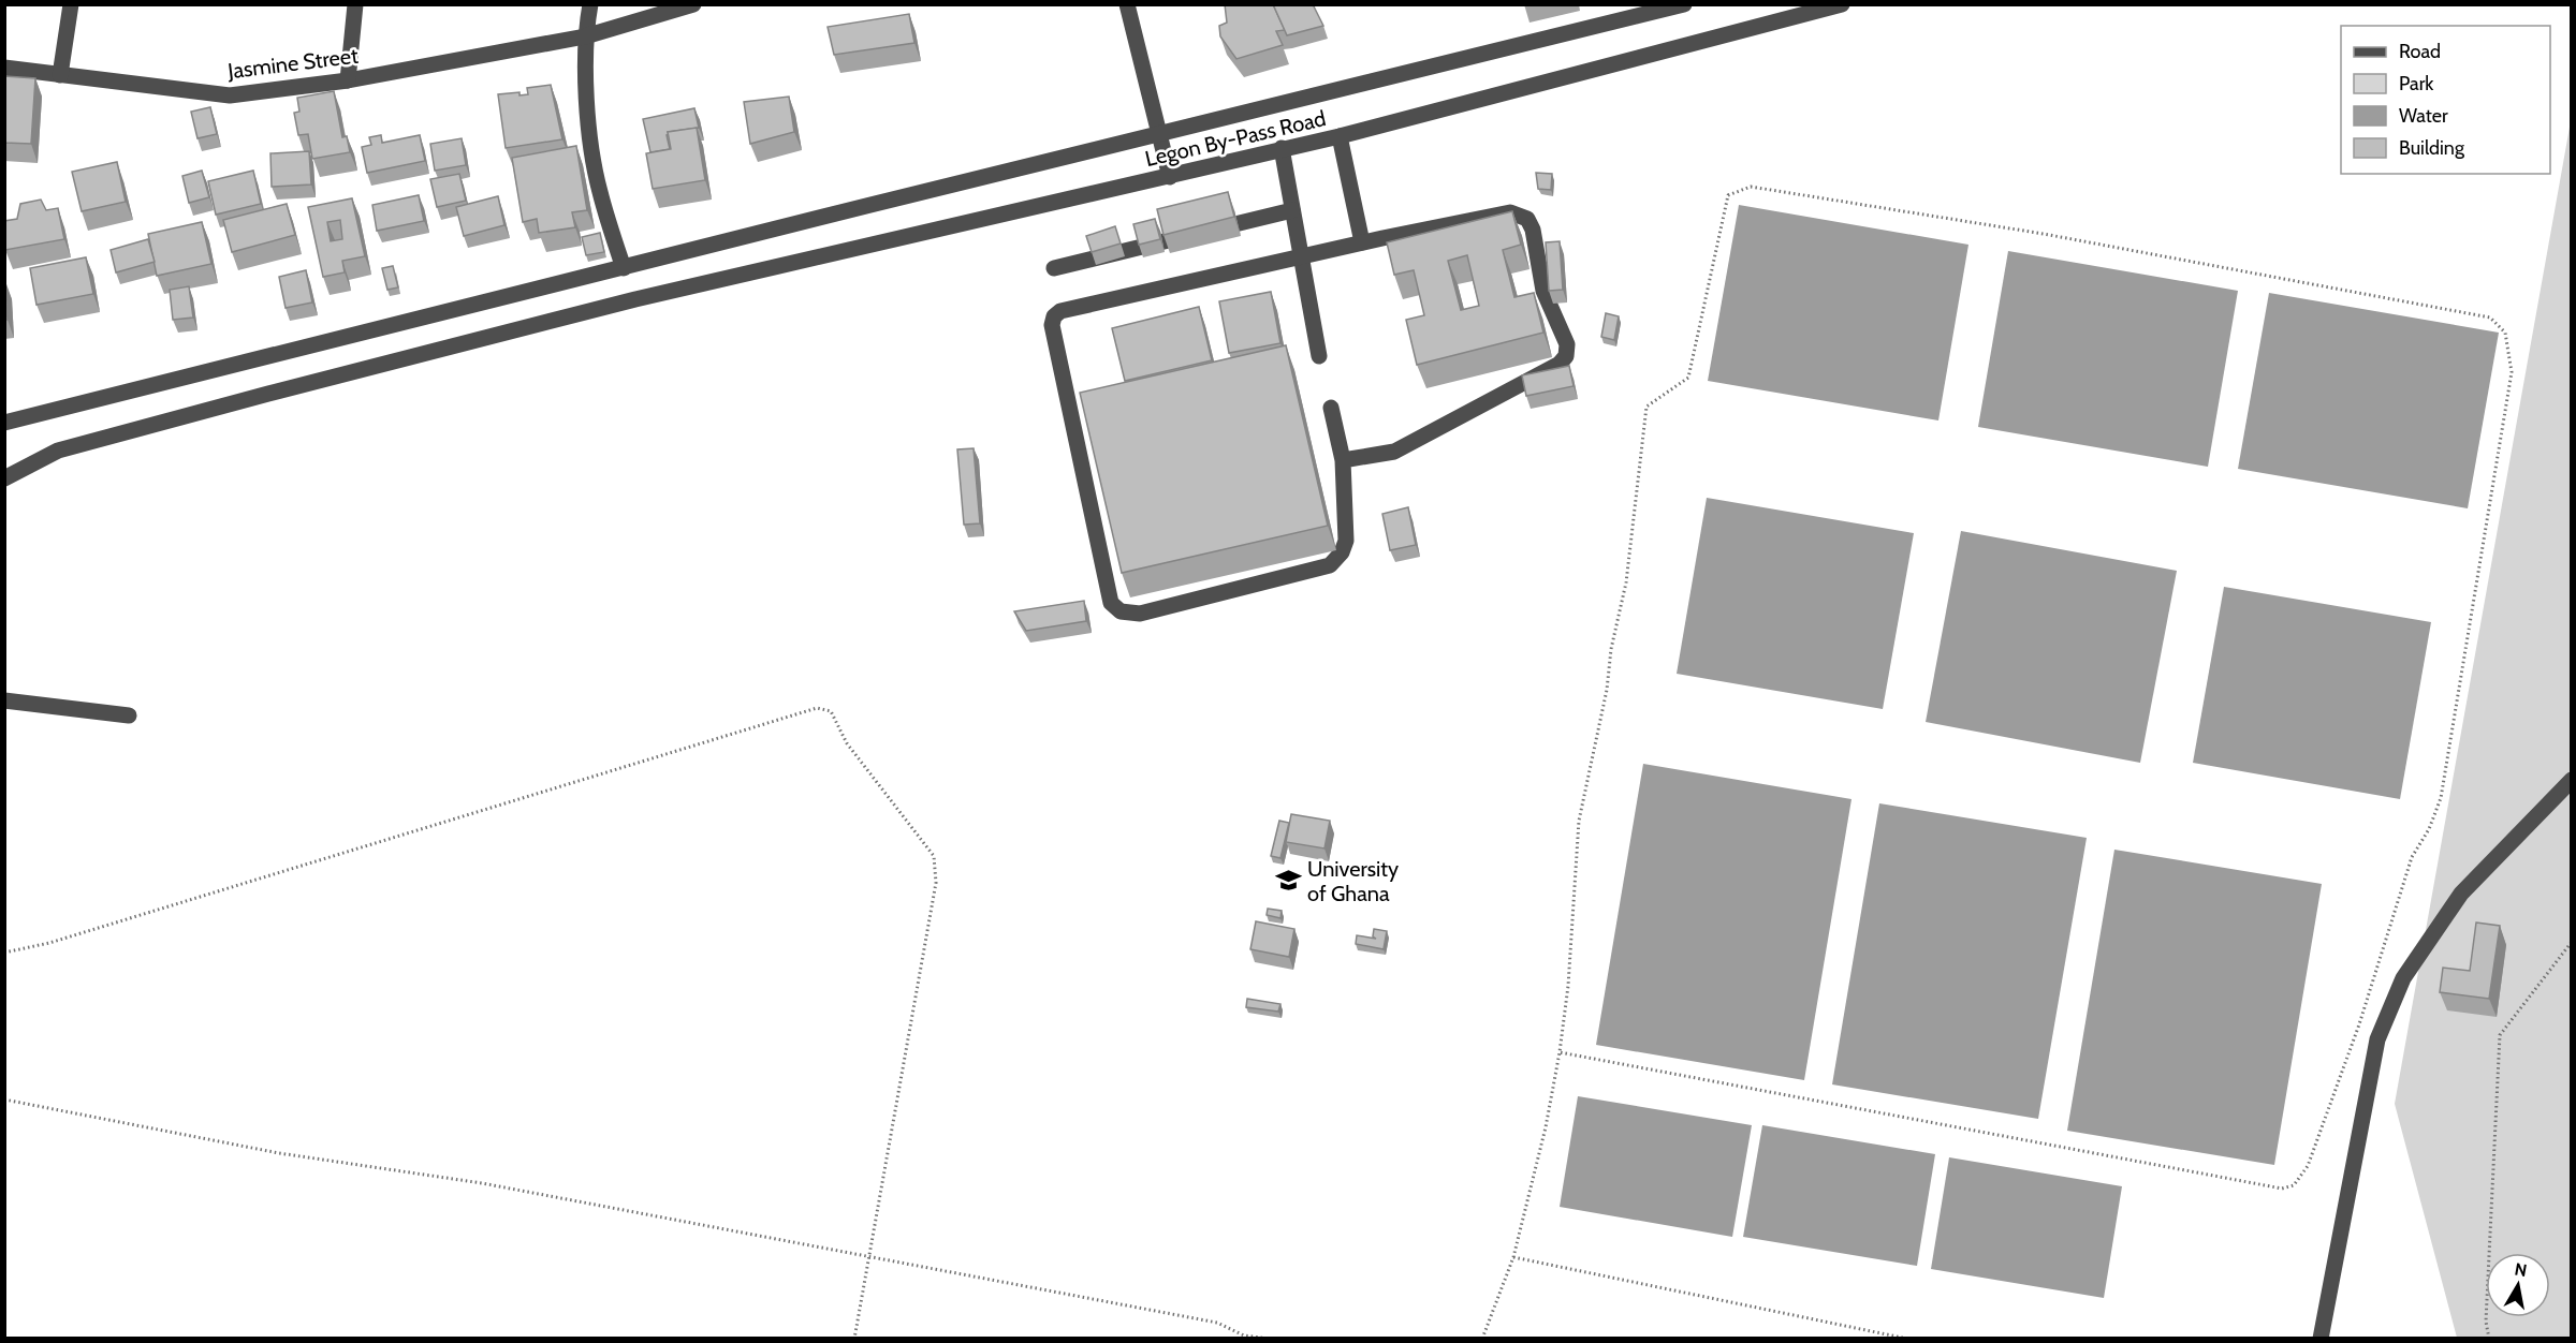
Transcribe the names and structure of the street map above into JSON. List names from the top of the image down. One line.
{"streets":{"street":["Jasmine Street","Legon By-Pass Road"]},"places":{"school or university":["University of Ghana"]},"legend":["Road","Park","Water","Building"],"north":"top"}
